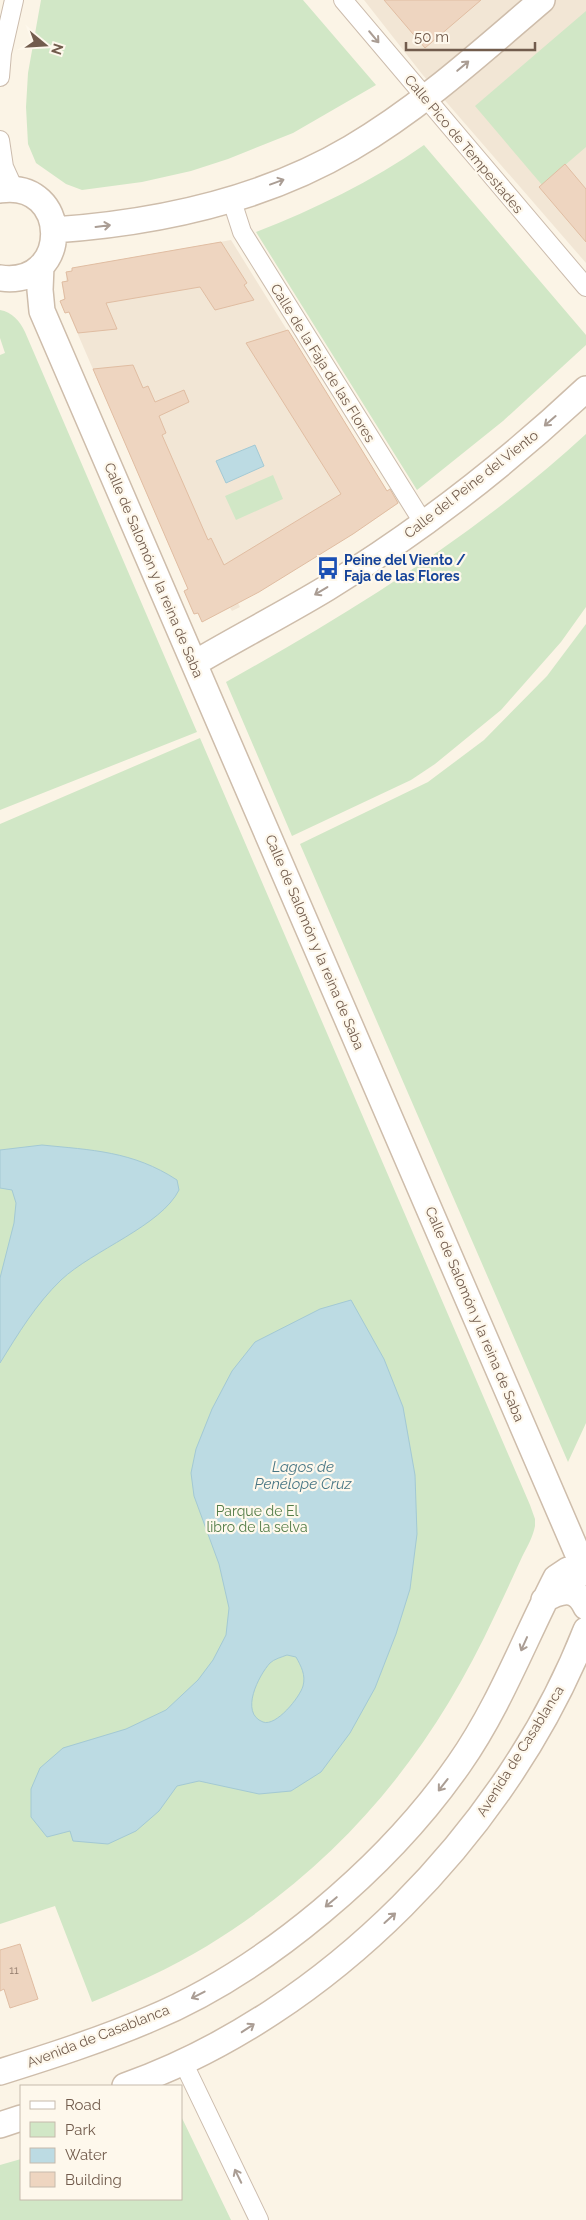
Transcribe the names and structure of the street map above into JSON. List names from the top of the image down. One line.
{"streets":{"street":["Calle Pico de Tempestades","Calle de la Faja de las Flores","Calle del Peine del Viento","Calle de Salomón y la reina de Saba","Avenida de Casablanca"]},"crossings":[["Calle de la Faja de las Flores","Calle del Peine del Viento"],["Calle del Peine del Viento","Calle de Salomón y la reina de Saba"]],"one_way":["Calle del Peine del Viento"],"water":["Lagos de Penélope Cruz"],"parks":["Parque de El libro de la selva"],"places":{"bus stop":["Peine del Viento / Faja de las Flores"]},"house_numbers":["11"],"legend":["Road","Park","Water","Building"],"scale_bar":"50 m","north":"right"}
